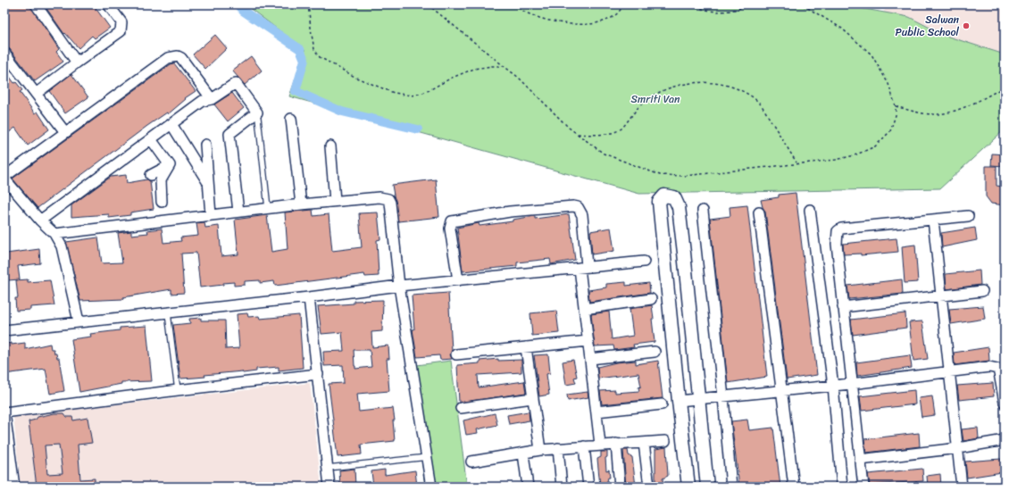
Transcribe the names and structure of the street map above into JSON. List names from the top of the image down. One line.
{"parks":["Smriti Van"],"places":["Salwan Public School"]}
